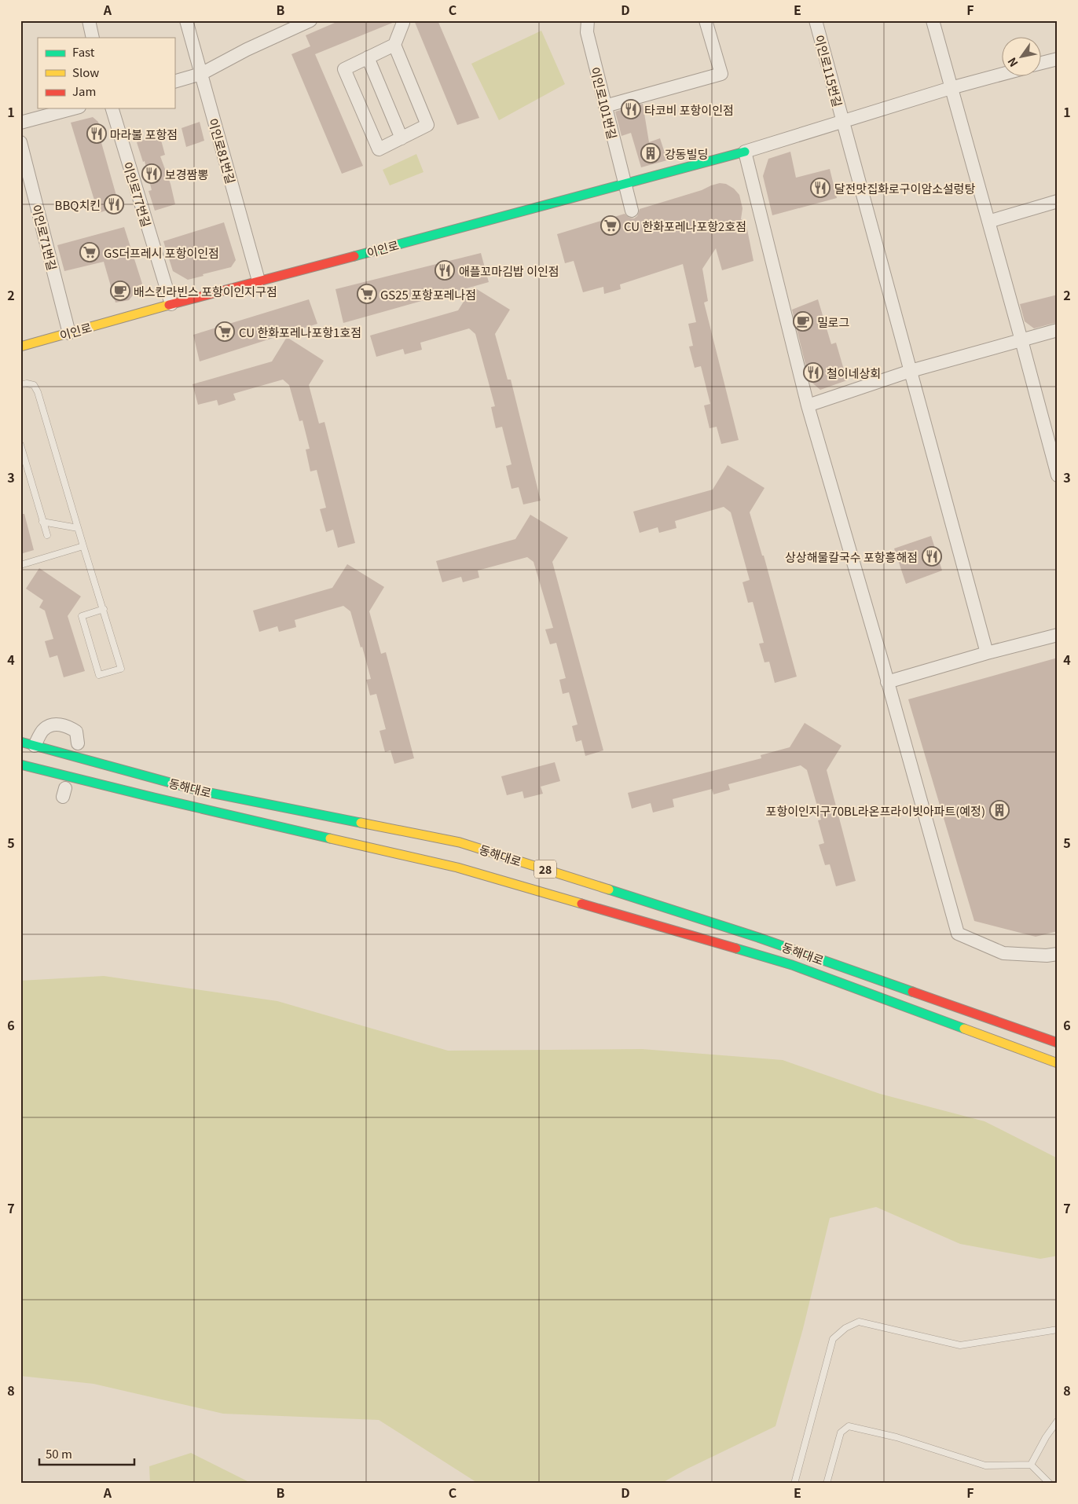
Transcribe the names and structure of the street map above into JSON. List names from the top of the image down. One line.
{"streets":{"main road":["이인로","동해대로","28"],"street":["이인로115번길","이인로101번길","이인로81번길","이인로77번길","이인로71번길"]},"crossings":[["이인로101번길","이인로"],["이인로81번길","이인로"],["이인로77번길","이인로"],["이인로71번길","이인로"]],"places":{"restaurant":["타코비 포항이인점","마라불 포항점","보경짬뽕","달전맛집화로구이암소설렁탕","BBQ치킨","애플꼬마김밥 이인점","철이네상회","상상해물칼국수 포항흥해점"],"building":["강동빌딩","포항이인지구70BL라온프라이빗아파트(예정)"],"supermarket":["CU 한화포레나포항2호점","GS더프레시 포항이인점","GS25 포항포레나점","CU 한화포레나포항1호점"],"cafe":["배스킨라빈스 포항이인지구점","밀로그"]},"legend":["Fast","Slow","Jam"],"scale_bar":"50 m","north":"bottom left","grid":{"columns":["A","B","C","D","E","F"],"rows":["1","2","3","4","5","6","7","8"]}}
